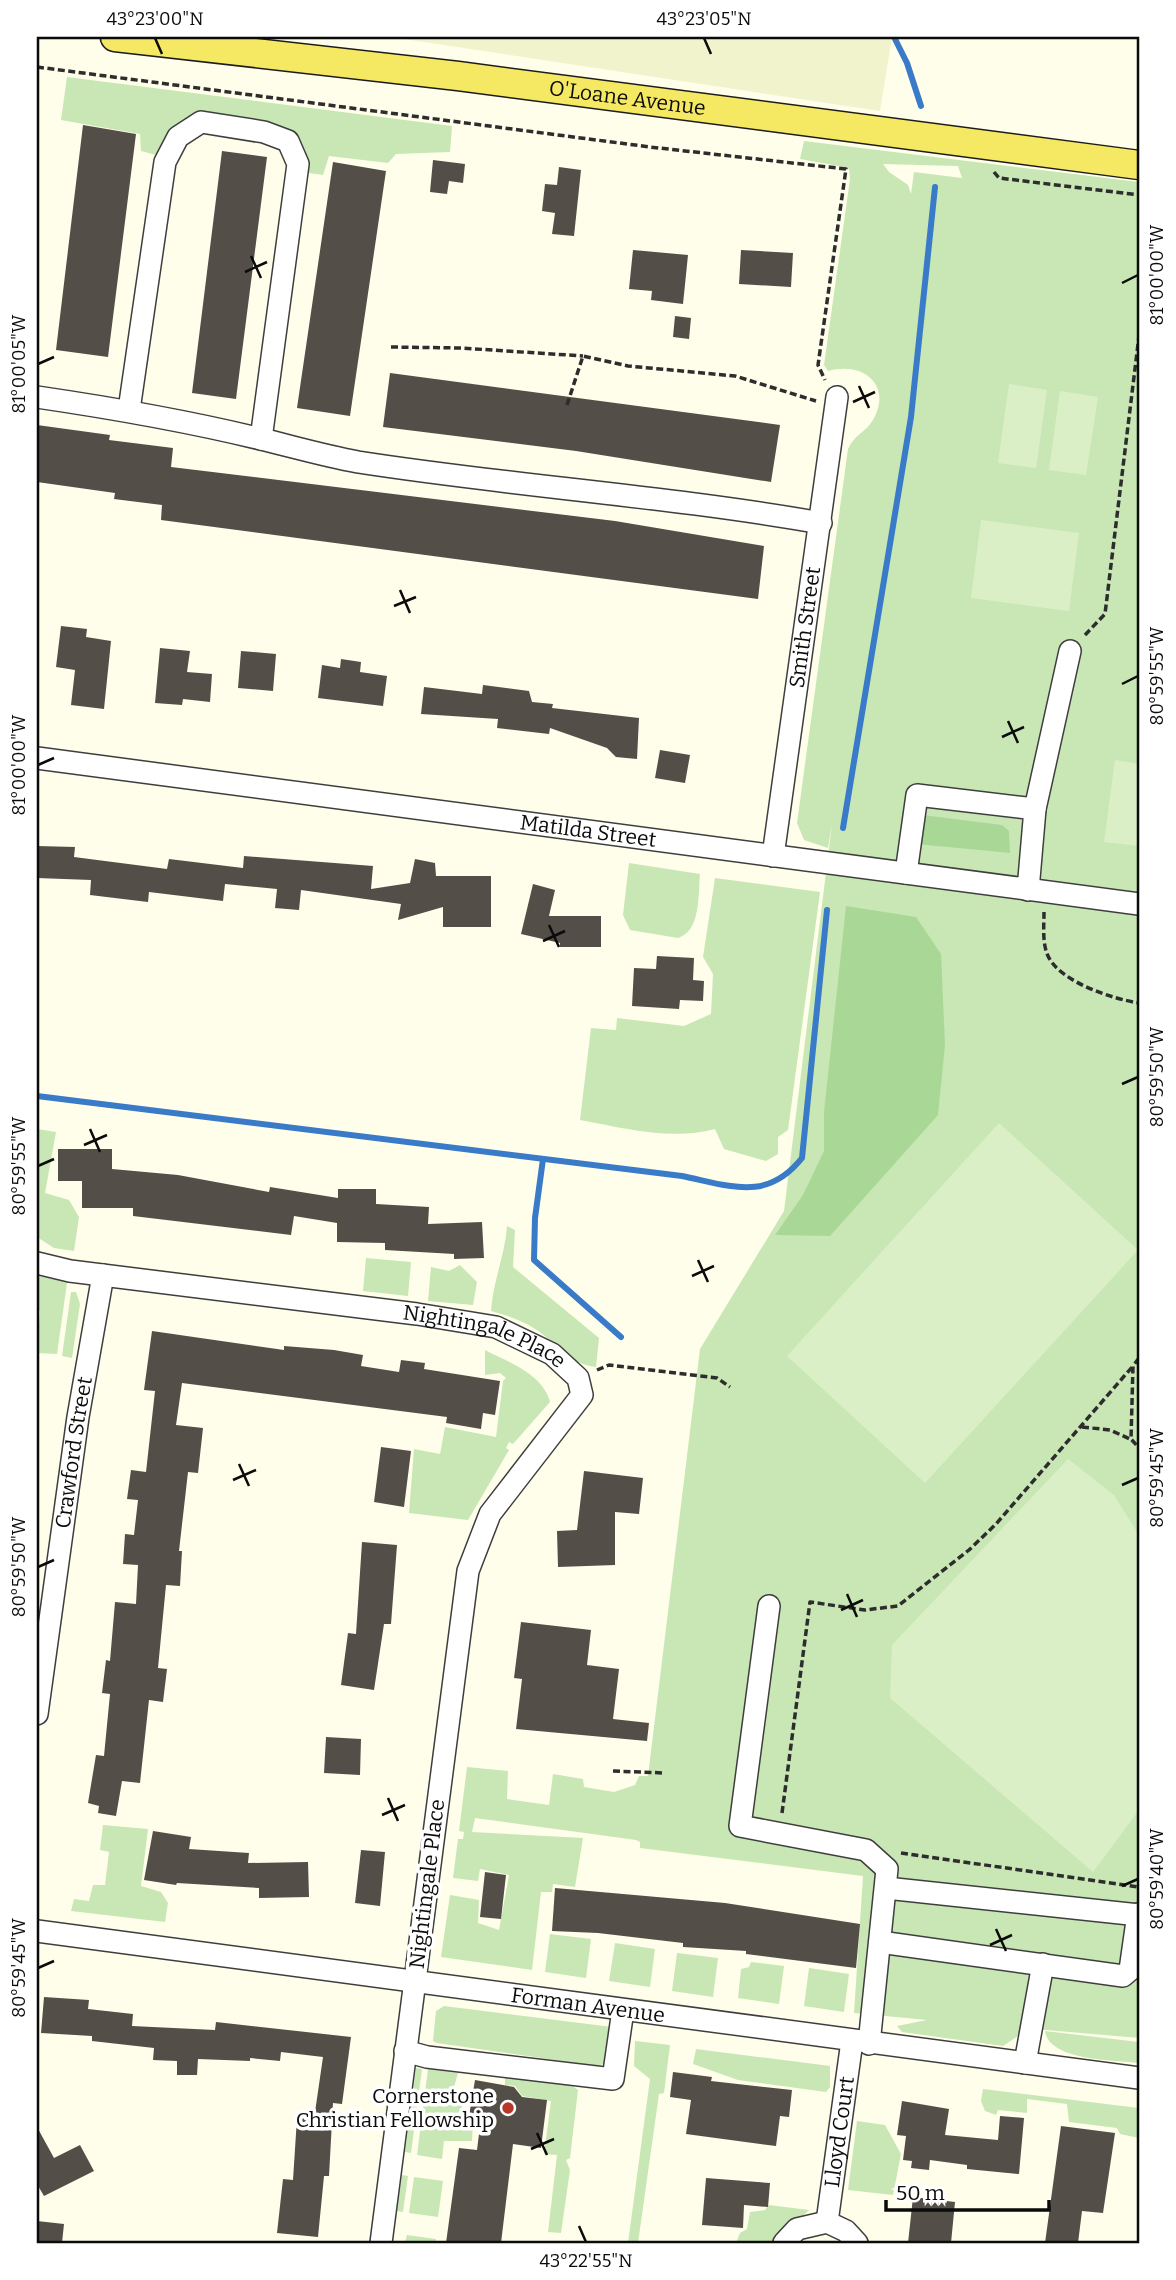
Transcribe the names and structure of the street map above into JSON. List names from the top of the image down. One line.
{"streets":{"main road":["O'Loane Avenue"],"street":["Smith Street","Matilda Street","Nightingale Place","Crawford Street","Forman Avenue","Lloyd Court"]},"crossings":[["Smith Street","Matilda Street"],["Nightingale Place","Crawford Street"],["Nightingale Place","Forman Avenue"],["Forman Avenue","Lloyd Court"]],"places":["Cornerstone Christian Fellowship"],"scale_bar":"50 m","coordinates":["43°23'00\"N","43°23'05\"N","81°00'00\"W","81°00'05\"W","80°59'55\"W","80°59'50\"W","80°59'45\"W","80°59'40\"W","43°22'55\"N"]}
